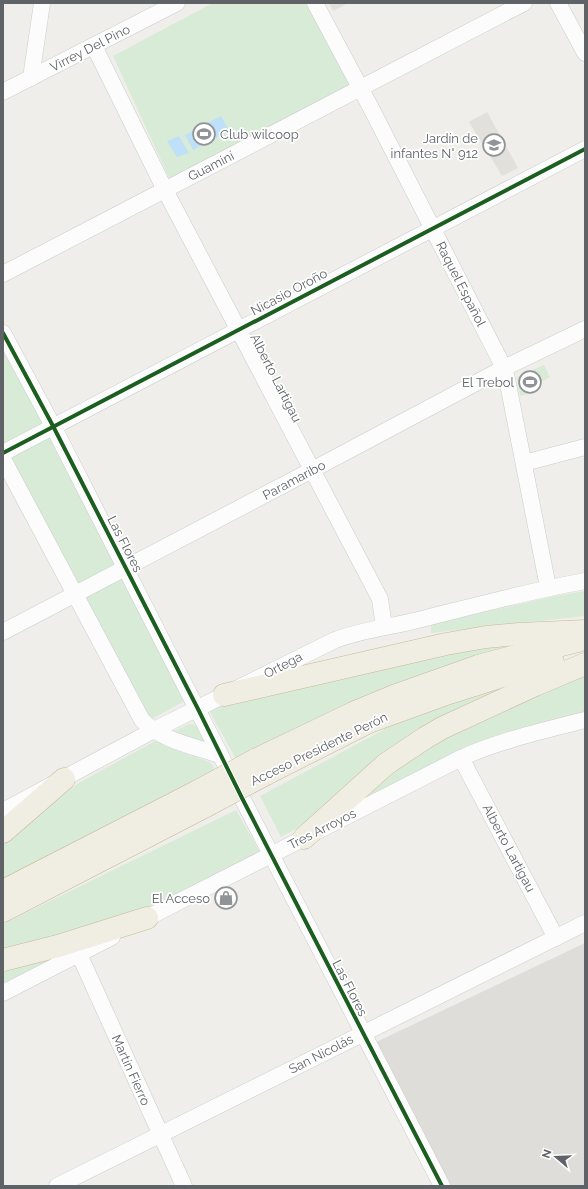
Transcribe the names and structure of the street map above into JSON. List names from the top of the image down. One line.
{"streets":{"highway":["Acceso Presidente Perón"],"street":["Virrey Del Pino","Guaminí","Raquel Español","Nicasio Oroño","Alberto Lartigau","Paramaribo","Las Flores","Ortega","Tres Arroyos","San Nicolás","Martín Fierro"]},"crossings":[["Virrey Del Pino","Alberto Lartigau"],["Guaminí","Raquel Español"],["Guaminí","Alberto Lartigau"],["Raquel Español","Nicasio Oroño"],["Raquel Español","Paramaribo"],["Raquel Español","Ortega"],["Nicasio Oroño","Alberto Lartigau"],["Nicasio Oroño","Las Flores"],["Alberto Lartigau","Paramaribo"],["Alberto Lartigau","Ortega"],["Alberto Lartigau","Tres Arroyos"],["Alberto Lartigau","San Nicolás"],["Paramaribo","Las Flores"],["Las Flores","Ortega"],["Las Flores","Tres Arroyos"],["Las Flores","San Nicolás"],["Tres Arroyos","Martín Fierro"],["San Nicolás","Martín Fierro"]],"places":{"sports":["Club wilcoop","El Trebol"],"school or university":["Jardín de infantes N° 912"],"shop":["El Acceso"]},"north":"left"}
